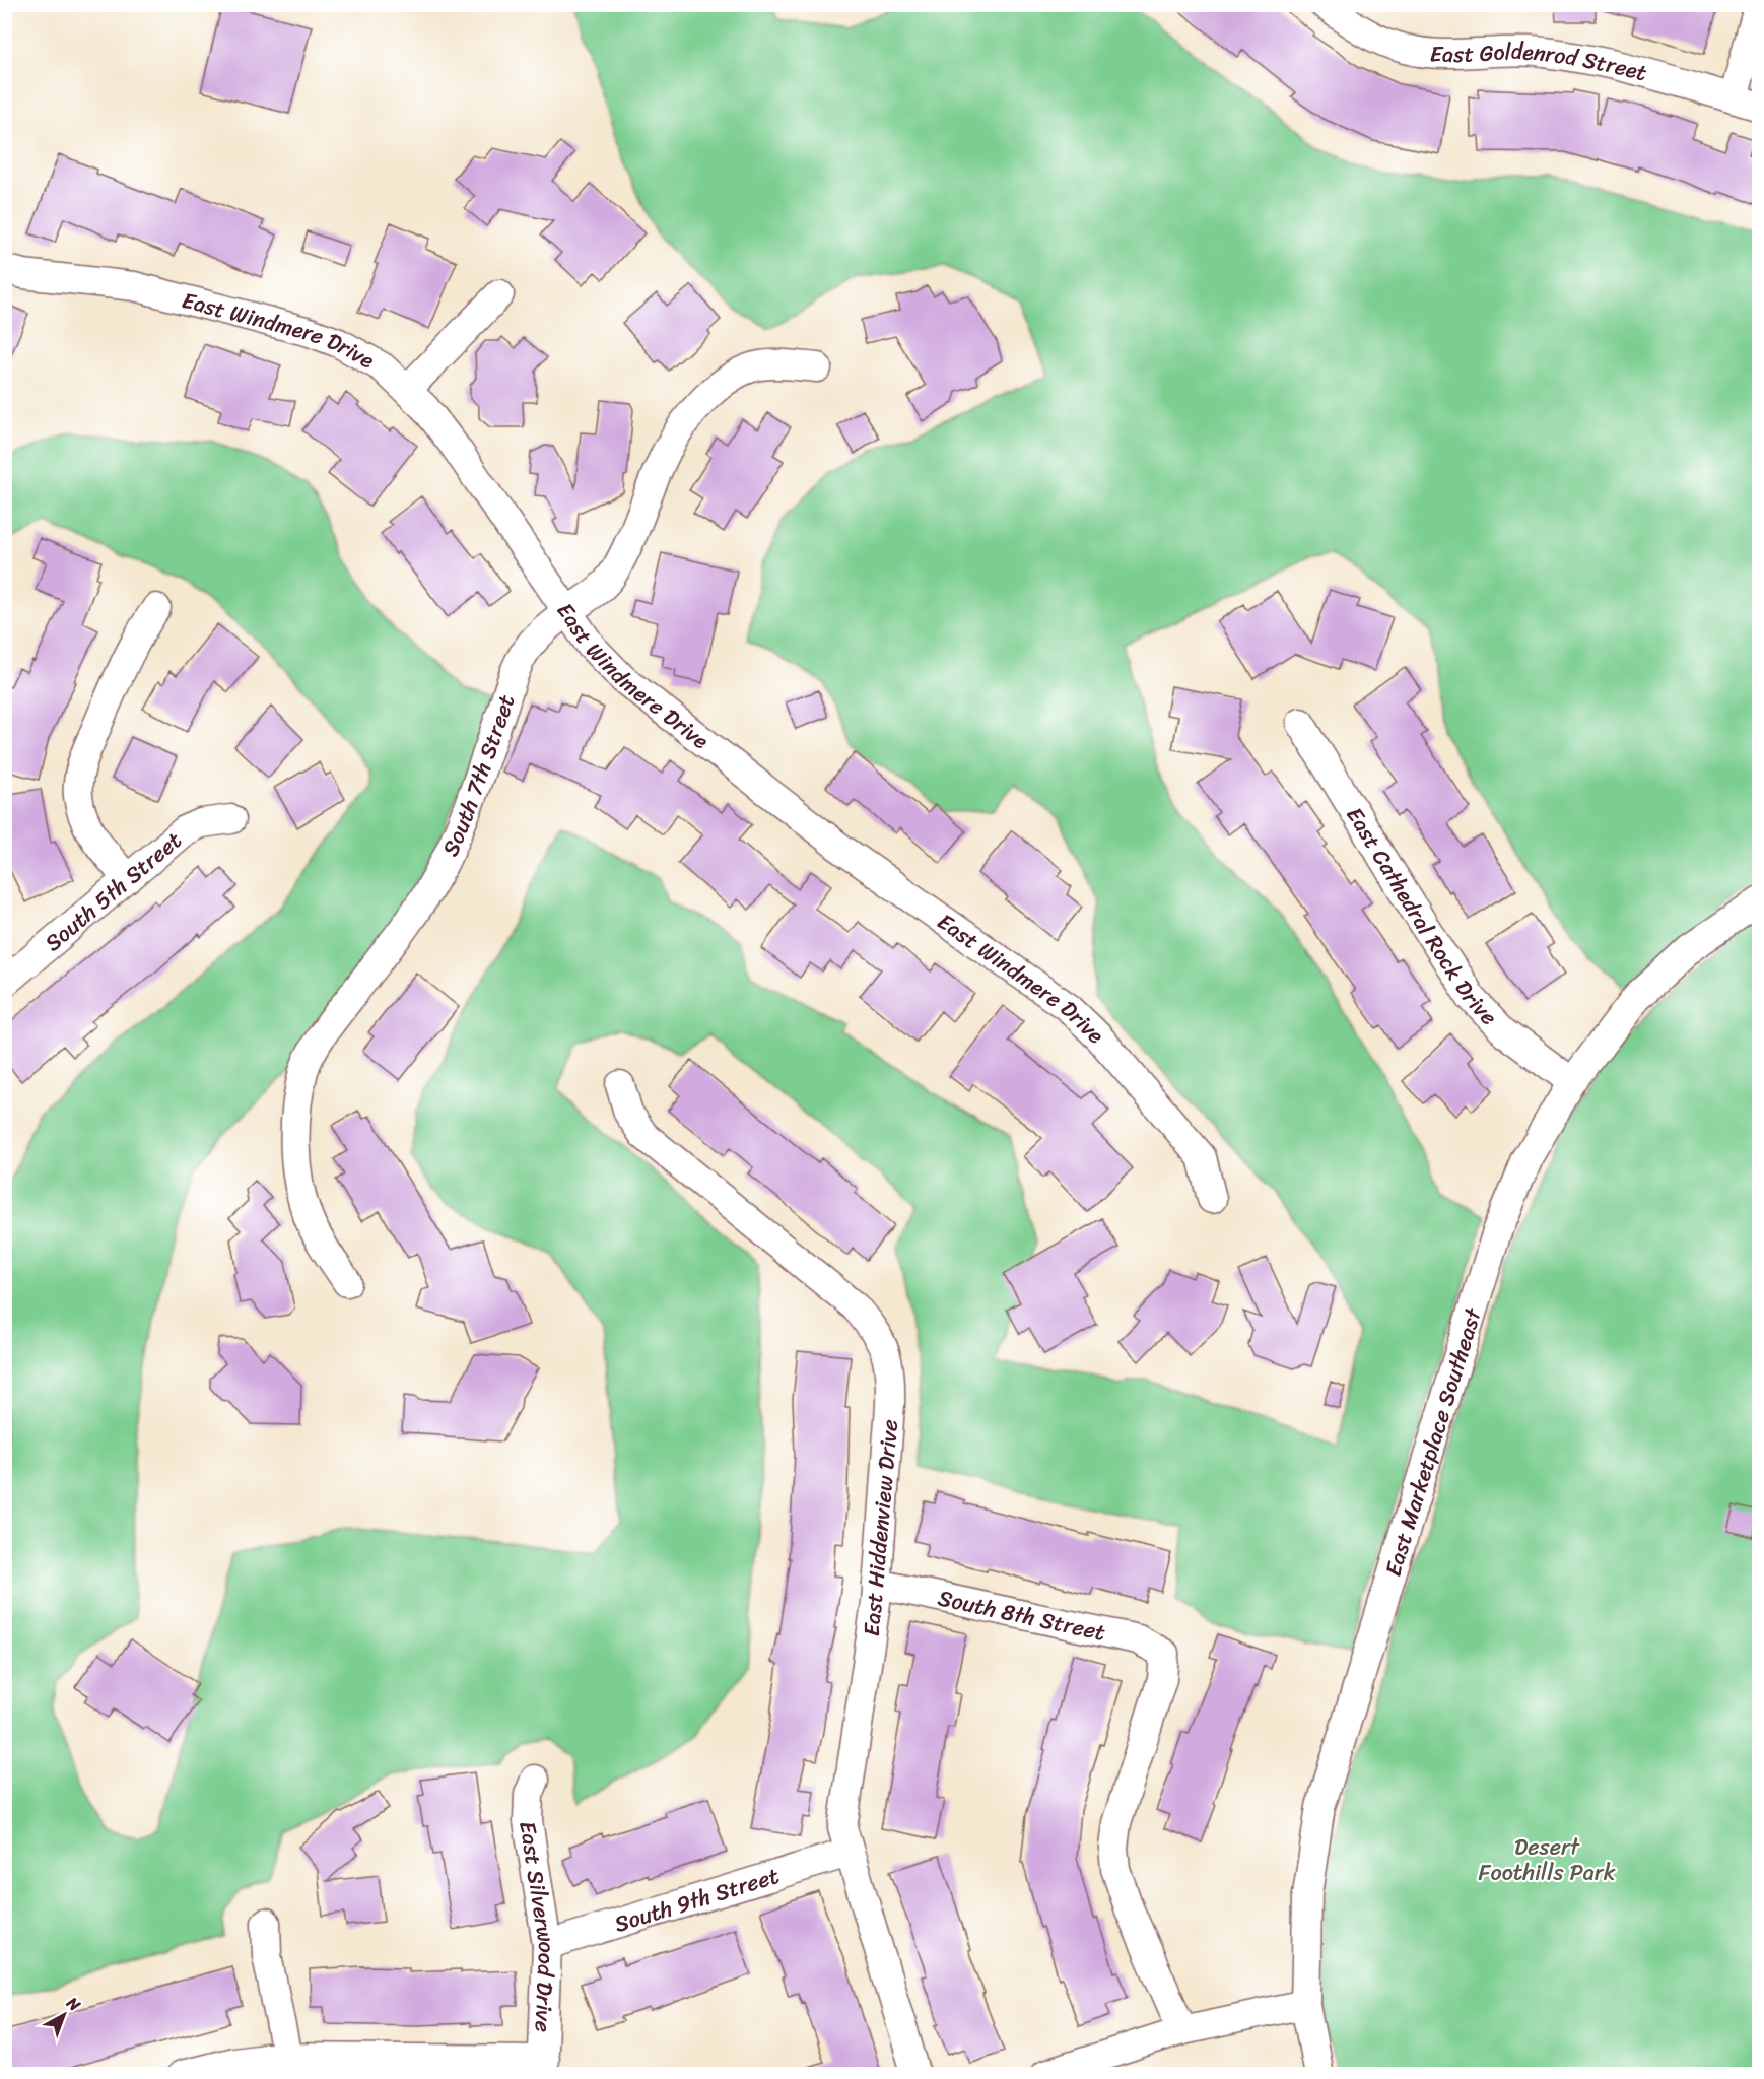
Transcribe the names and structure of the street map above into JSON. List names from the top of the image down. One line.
{"streets":{"street":["East Goldenrod Street","East Windmere Drive","South 7th Street","South 5th Street","East Cathedral Rock Drive","East Marketplace Southeast","East Hiddenview Drive","South 8th Street","South 9th Street","East Silverwood Drive"]},"crossings":[["East Windmere Drive","South 7th Street"],["East Cathedral Rock Drive","East Marketplace Southeast"],["East Hiddenview Drive","South 8th Street"],["East Hiddenview Drive","South 9th Street"],["South 9th Street","East Silverwood Drive"]],"parks":["Desert Foothills Park"],"north":"top right"}
